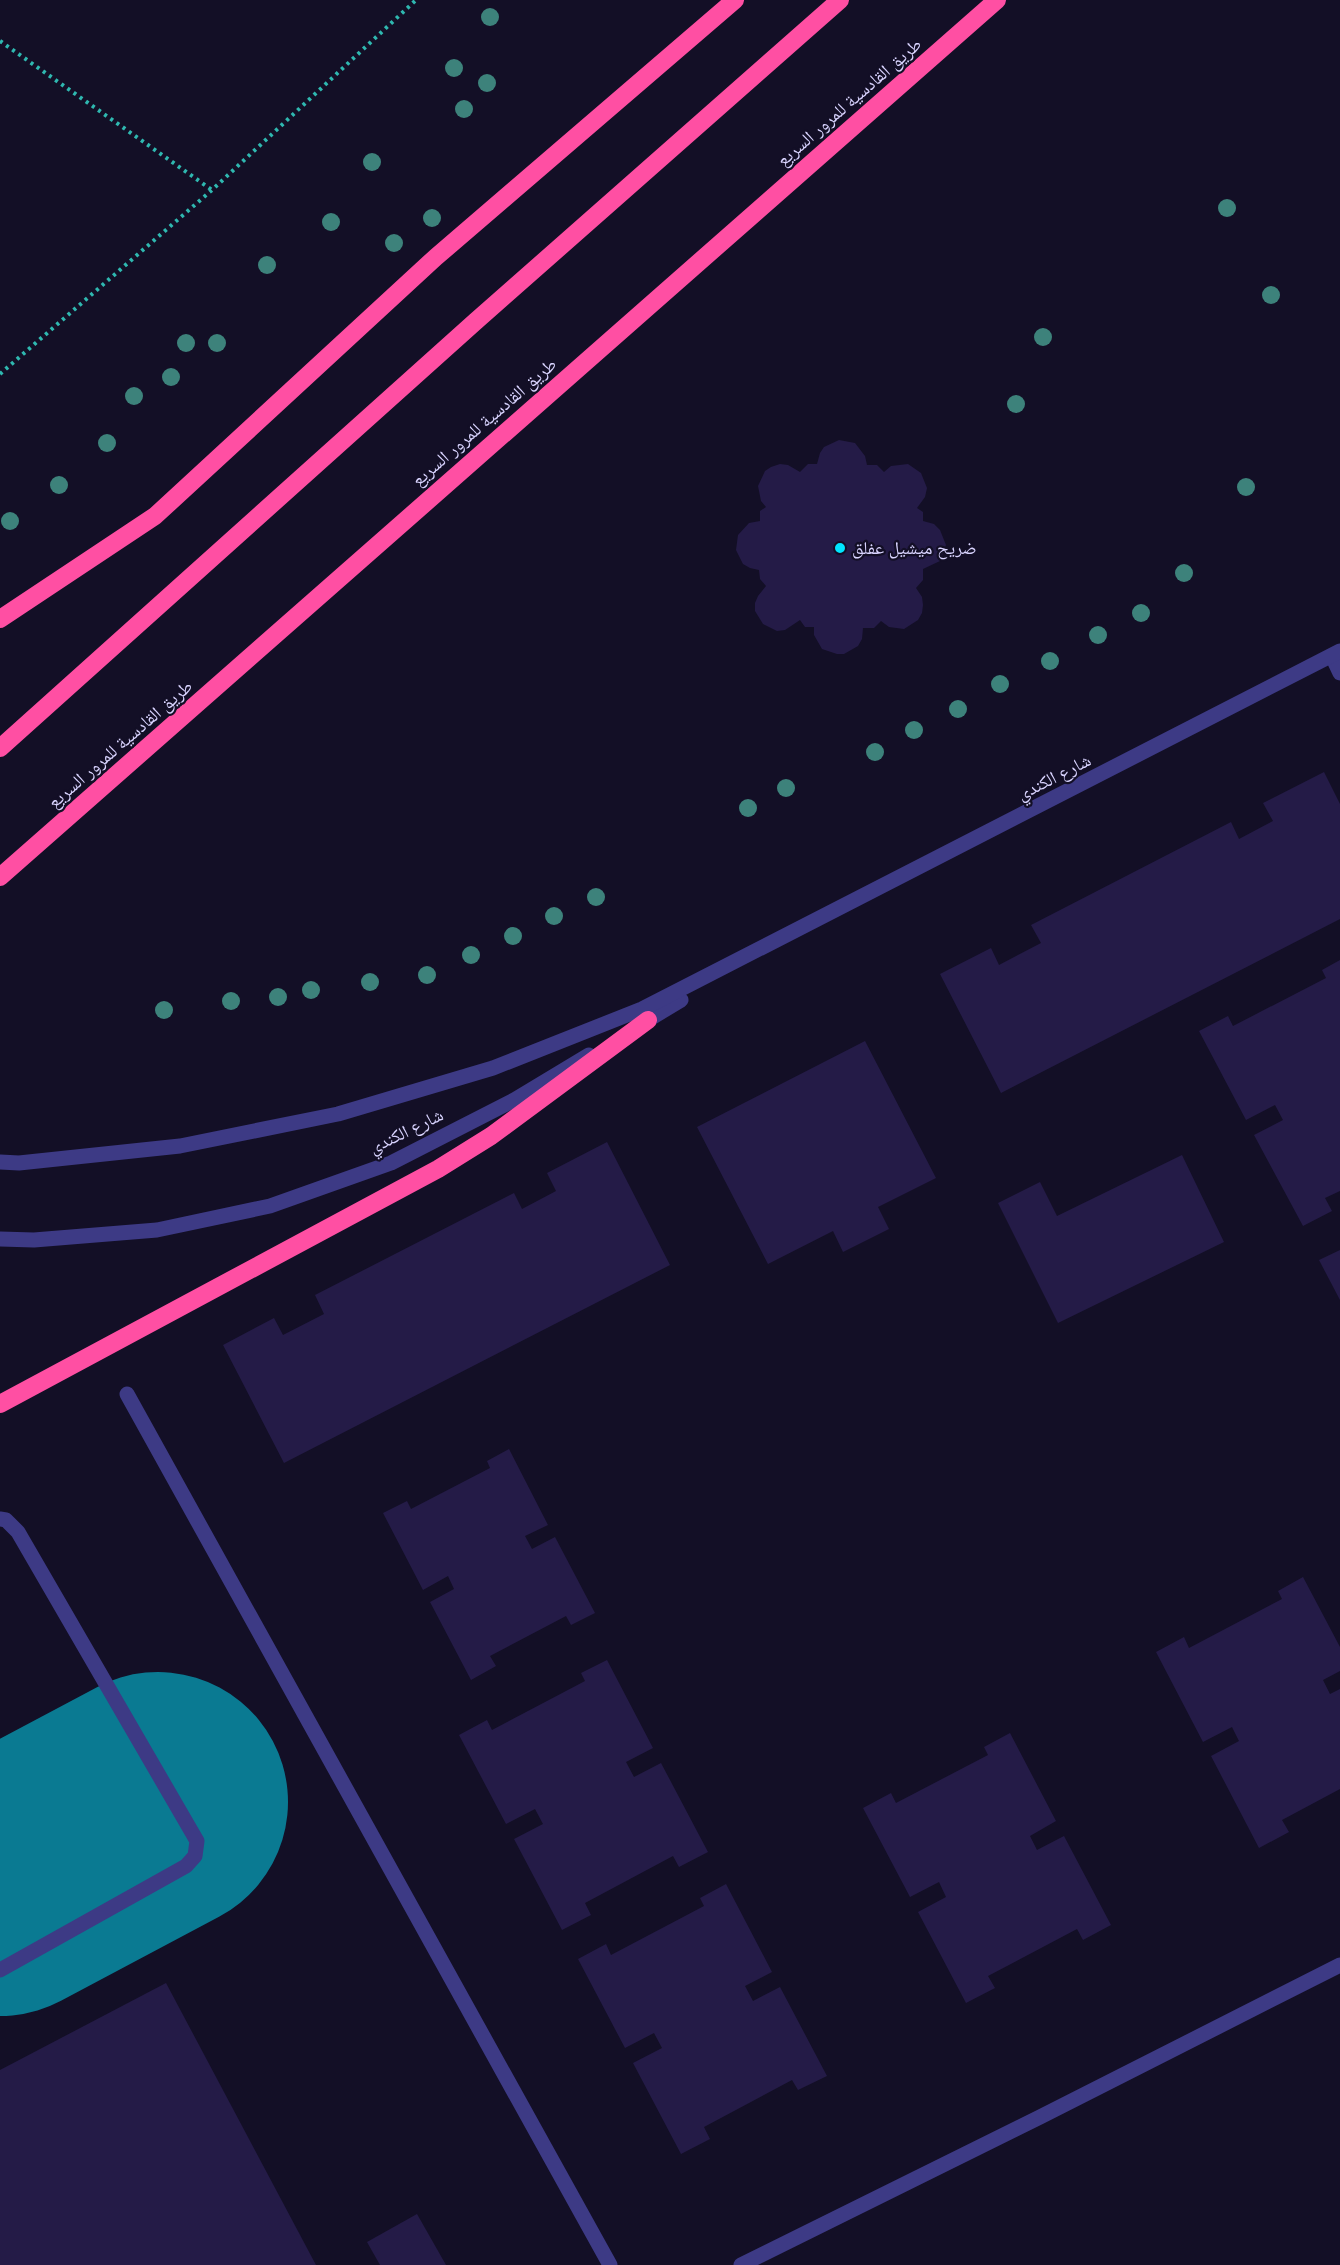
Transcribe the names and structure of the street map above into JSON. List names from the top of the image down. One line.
{"streets":{"highway":["طريق القادسية للمرور السريع"],"street":["شارع الكندي"]},"places":["ضريح ميشيل عفلق"]}
